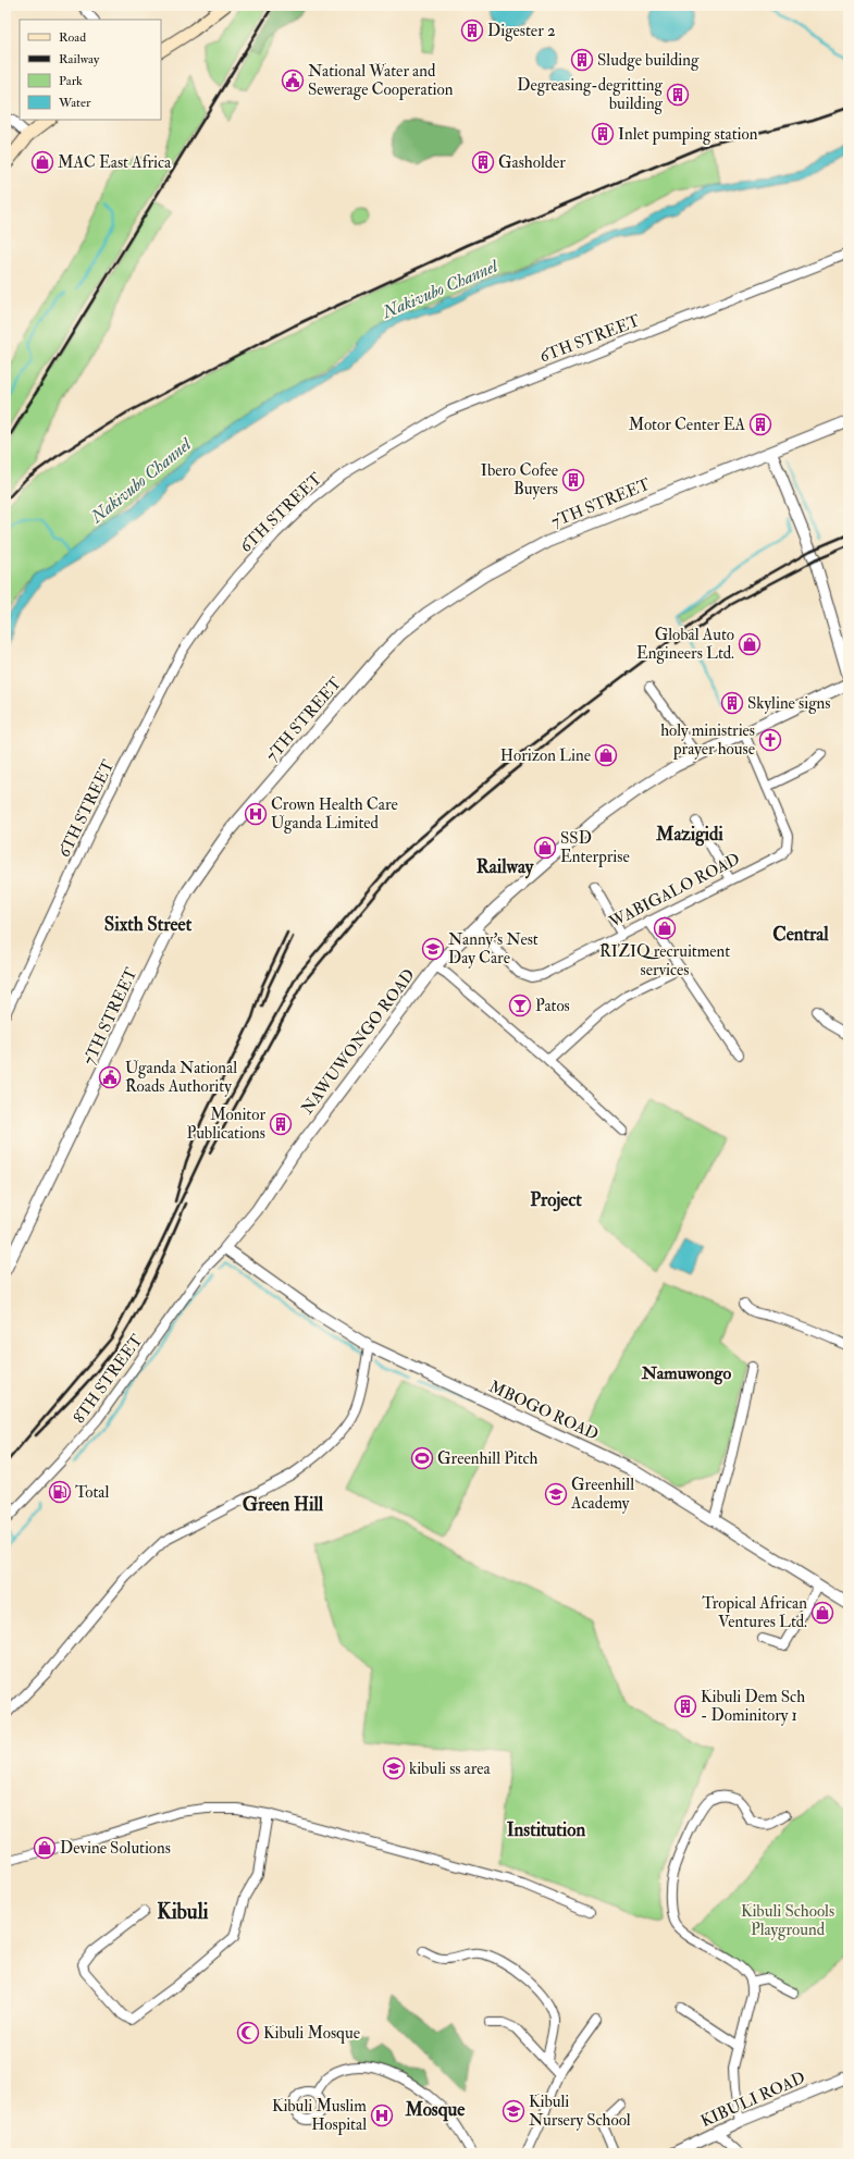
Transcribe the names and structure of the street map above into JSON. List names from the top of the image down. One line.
{"streets":{"street":["6TH STREET","7TH STREET","WABIGALO ROAD","NAWUWONGO ROAD","8TH STREET","MBOGO ROAD","KIBULI ROAD"]},"crossings":[["WABIGALO ROAD","NAWUWONGO ROAD"],["NAWUWONGO ROAD","8TH STREET"],["NAWUWONGO ROAD","MBOGO ROAD"],["8TH STREET","MBOGO ROAD"]],"districts":["Mazigidi","Railway","Sixth Street","Central","Project","Namuwongo","Green Hill","Institution","Kibuli","Mosque"],"water":["Nakivubo Channel"],"parks":["Kibuli Schools Playground"],"places":{"building":["Digester 2","Sludge building","Degreasing-degritting building","Inlet pumping station","Gasholder","Motor Center EA","Ibero Cofee Buyers","Skyline signs","Monitor Publications","Kibuli Dem Sch - Dominitory 1"],"public building":["National Water and Sewerage Cooperation","Uganda National Roads Authority"],"shop":["MAC East Africa","Global Auto Engineers Ltd.","Horizon Line","SSD Enterprise","RIZIQ recruitment services","Tropical African Ventures Ltd.","Devine Solutions"],"church":["holy ministries prayer house"],"hospital":["Crown Health Care Uganda Limited","Kibuli Muslim Hospital"],"school or university":["Nanny's Nest Day Care","Greenhill Academy","kibuli ss area","Kibuli Nursery School"],"bar":["Patos"],"sports":["Greenhill Pitch"],"fuel station":["Total"],"mosque":["Kibuli Mosque"]},"legend":["Road","Railway","Park","Water"]}
